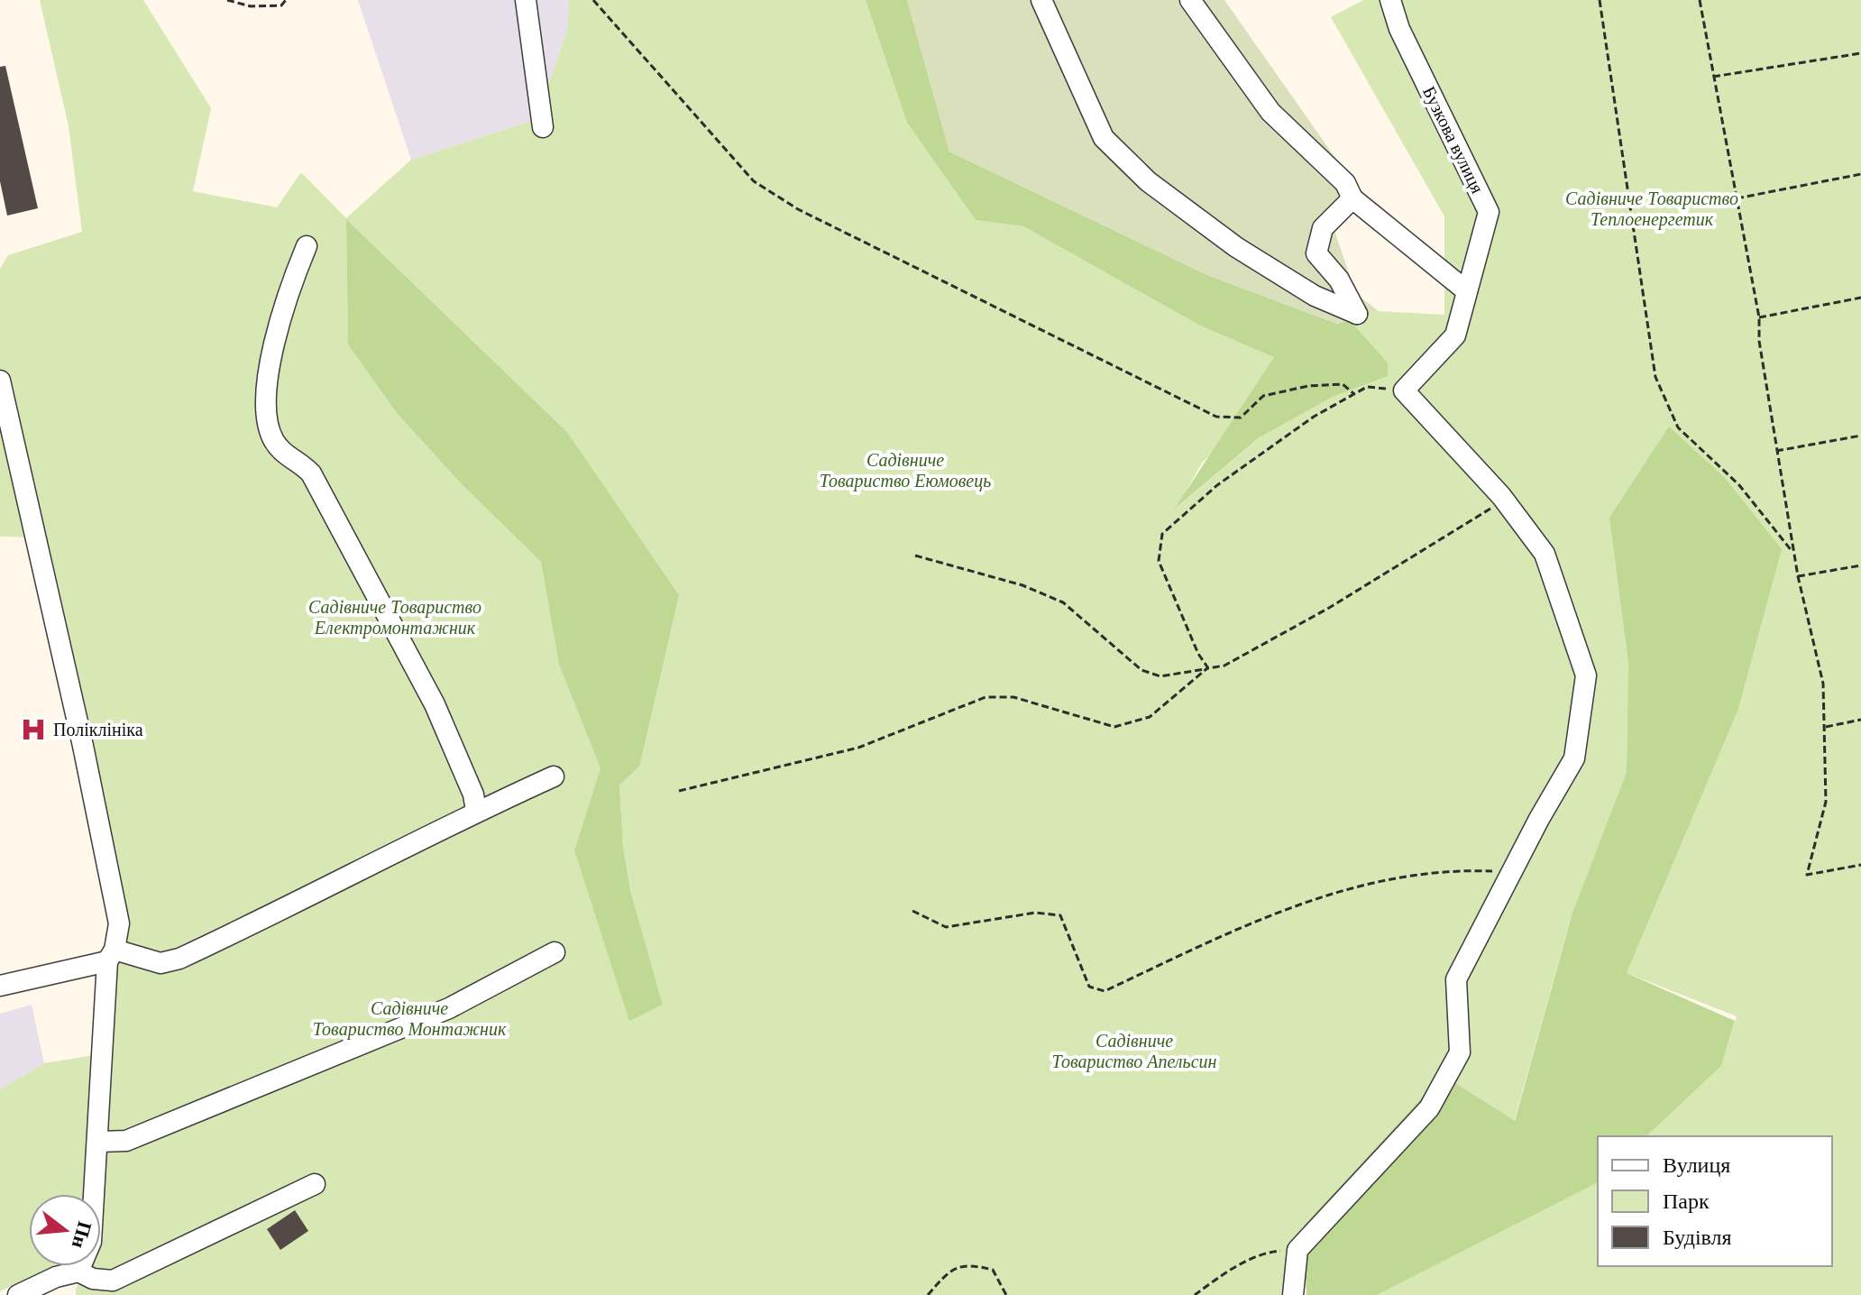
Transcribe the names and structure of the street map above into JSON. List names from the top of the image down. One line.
{"streets":{"street":["Бузкова вулиця"]},"parks":["Садівниче Товариство Теплоенергетик","Садівниче Товариство Еюмовець","Садівниче Товариство Електромонтажник","Садівниче Товариство Монтажник","Садівниче Товариство Апельсин"],"places":{"hospital":["Поліклініка"]},"legend":["Вулиця","Парк","Будівля"],"north":"right"}
